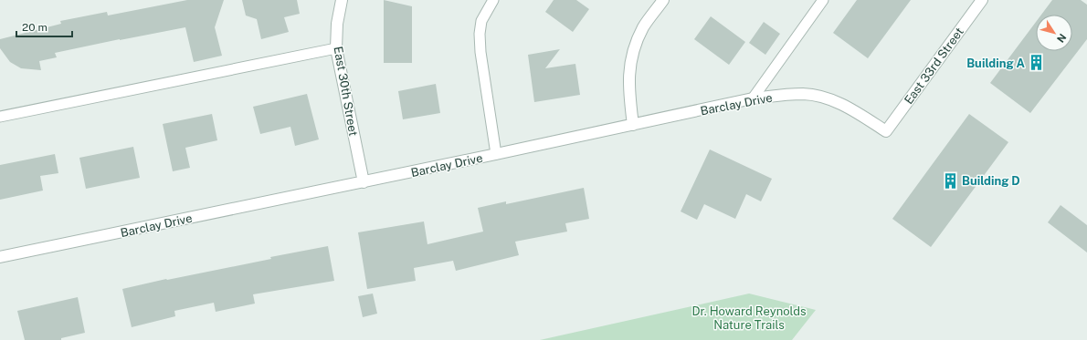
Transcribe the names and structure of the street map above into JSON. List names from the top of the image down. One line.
{"streets":{"street":["East 33rd Street","East 30th Street","Barclay Drive"]},"crossings":[["East 33rd Street","Barclay Drive"],["East 30th Street","Barclay Drive"]],"parks":["Dr. Howard Reynolds Nature Trails"],"places":{"building":["Building A","Building D"]},"scale_bar":"20 m","north":"bottom right"}
